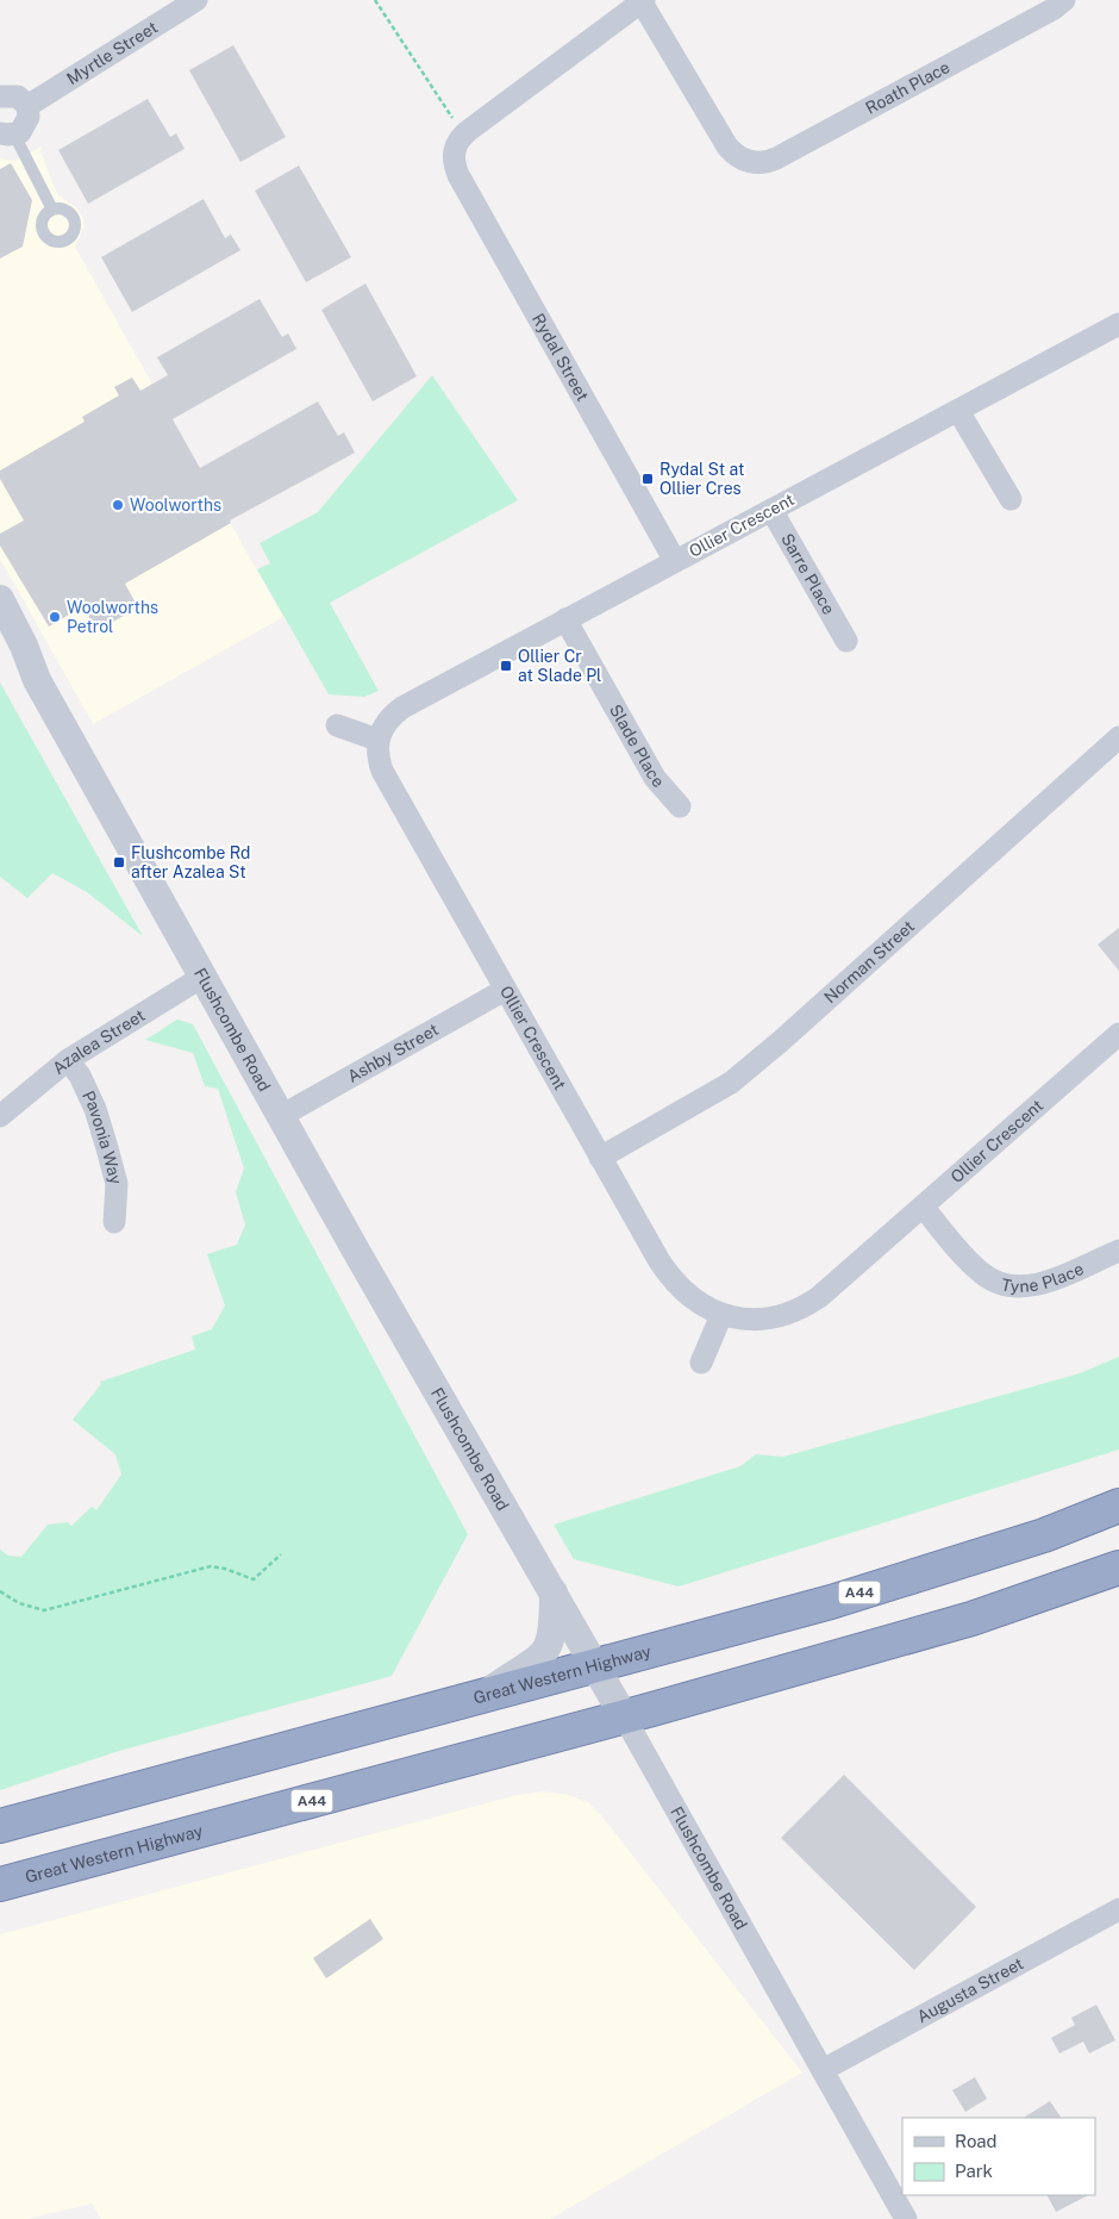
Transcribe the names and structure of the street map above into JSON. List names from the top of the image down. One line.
{"streets":{"highway":["A44","Great Western Highway"],"street":["Myrtle Street","Roath Place","Rydal Street","Ollier Crescent","Sarre Place","Slade Place","Norman Street","Flushcombe Road","Azalea Street","Ashby Street","Pavonia Way","Tyne Place","Augusta Street"]},"crossings":[["Rydal Street","Ollier Crescent"],["Ollier Crescent","Sarre Place"],["Ollier Crescent","Slade Place"],["Ollier Crescent","Norman Street"],["Ollier Crescent","Ashby Street"],["Ollier Crescent","Tyne Place"],["Flushcombe Road","Azalea Street"],["Flushcombe Road","Ashby Street"],["Flushcombe Road","Great Western Highway"],["Flushcombe Road","Augusta Street"],["Azalea Street","Pavonia Way"]],"places":{"transit":["Rydal St at Ollier Cres","Ollier Cr at Slade Pl","Flushcombe Rd after Azalea St"],"other":["Woolworths","Woolworths Petrol"]},"legend":["Road","Park"]}
